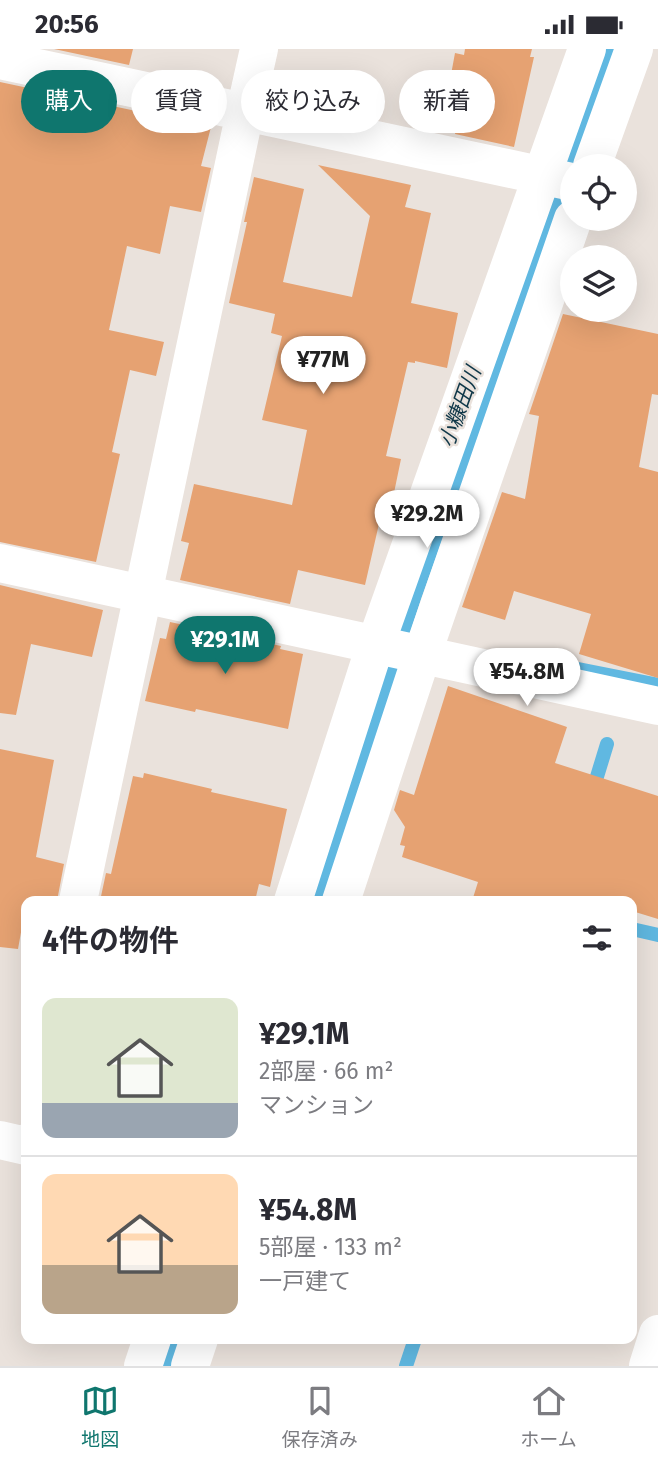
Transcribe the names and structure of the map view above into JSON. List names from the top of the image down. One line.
{"water":["小糠田川"],"page":{"status":"20:56","chip":["購入","賃貸","絞り込み","新着"],"price":["¥77M","¥29.2M","¥29.1M","¥54.8M"],"heading":"4件の物件","list":[{"name":"¥29.1M","note":"2部屋 · 66 m² · マンション"},{"name":"¥54.8M","note":"5部屋 · 133 m² · 一戸建て"}],"tabs":["地図","保存済み","ホーム"]}}
